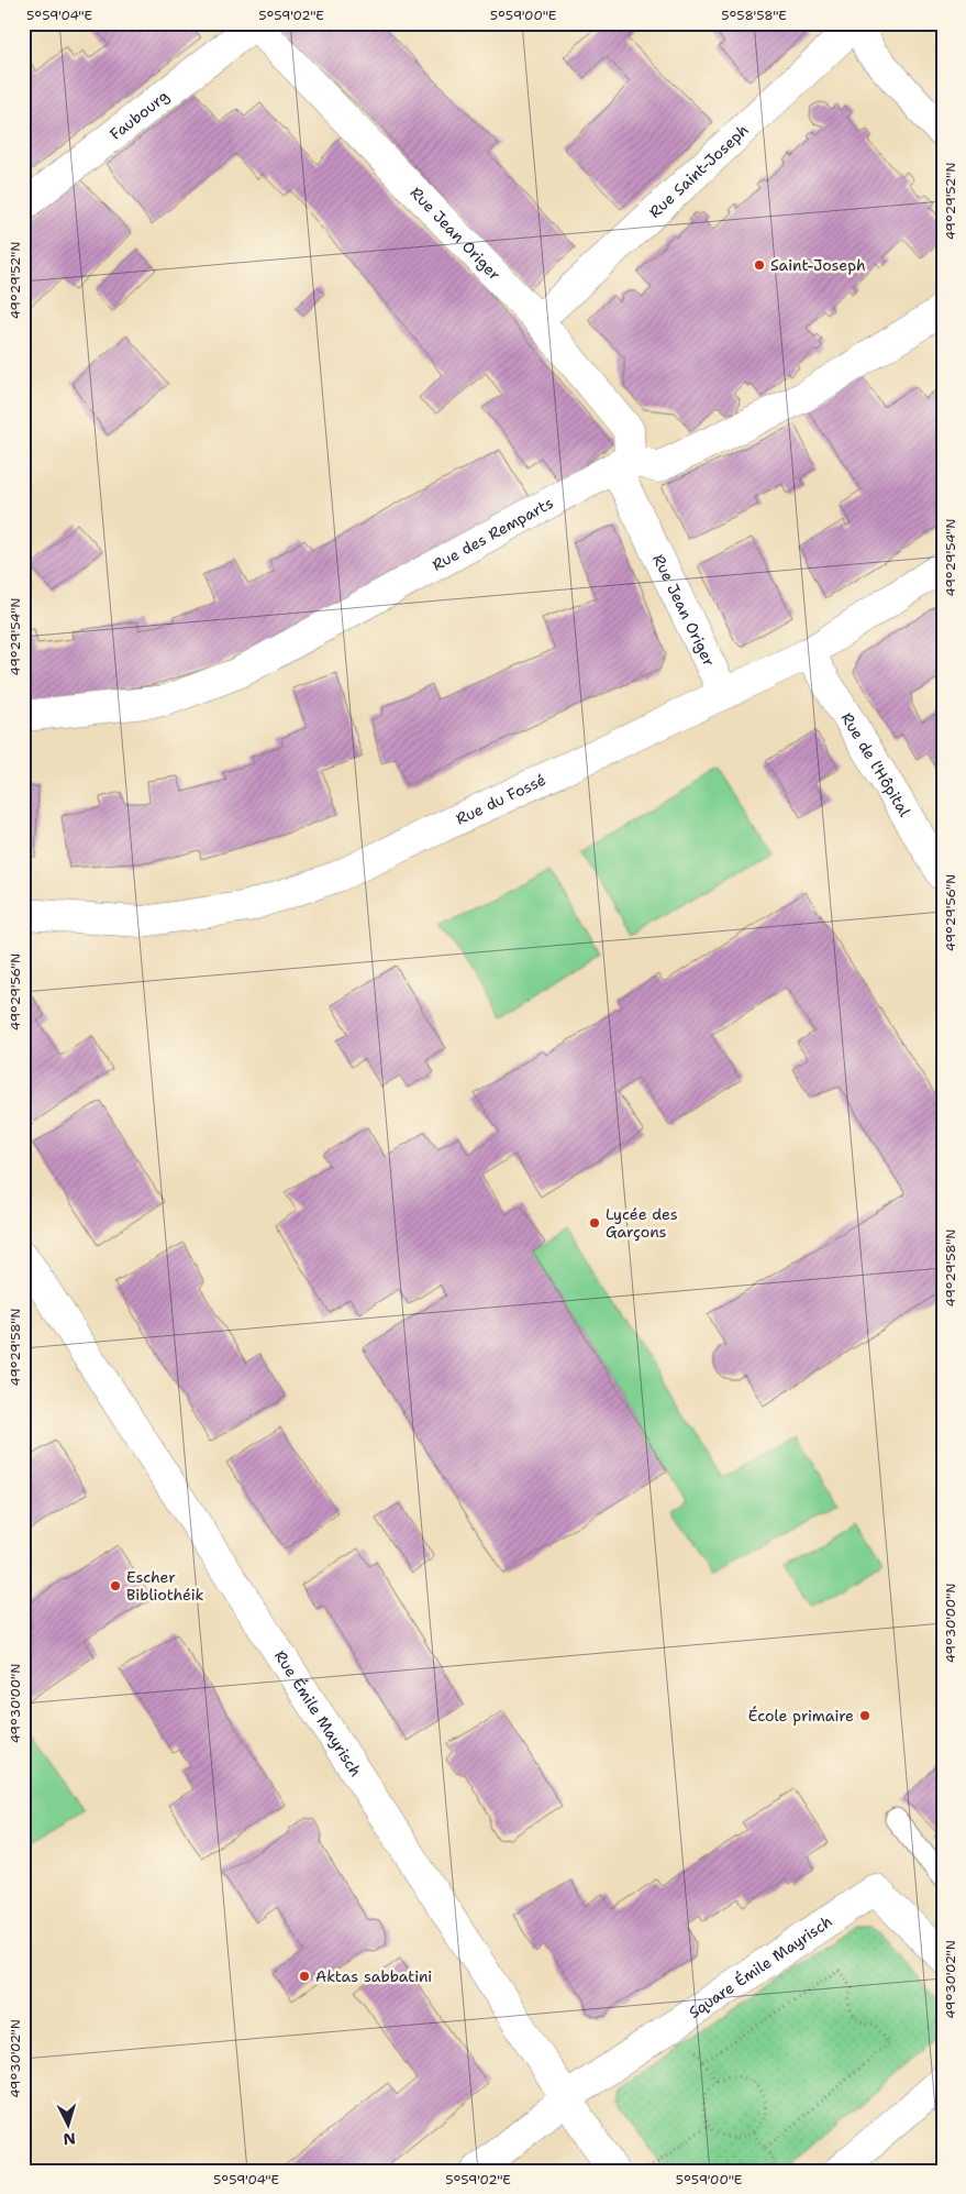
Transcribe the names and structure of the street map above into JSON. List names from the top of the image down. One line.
{"streets":{"street":["Faubourg","Rue Saint-Joseph","Rue Jean Origer","Rue des Remparts","Rue de l'Hôpital","Rue du Fossé","Rue Émile Mayrisch","Square Émile Mayrisch"]},"crossings":[["Faubourg","Rue Jean Origer"],["Rue Saint-Joseph","Rue Jean Origer"],["Rue Jean Origer","Rue des Remparts"],["Rue Jean Origer","Rue du Fossé"],["Rue de l'Hôpital","Rue du Fossé"],["Rue Émile Mayrisch","Square Émile Mayrisch"]],"places":["Saint-Joseph","Lycée des Garçons","Escher Bibliothéik","École primaire","Aktas sabbatini"],"north":"bottom","coordinates":["5°59'04\"E","5°59'02\"E","5°59'00\"E","5°58'58\"E","49°29'52\"N","49°29'54\"N","49°29'56\"N","49°29'58\"N","49°30'00\"N","49°30'02\"N"]}
